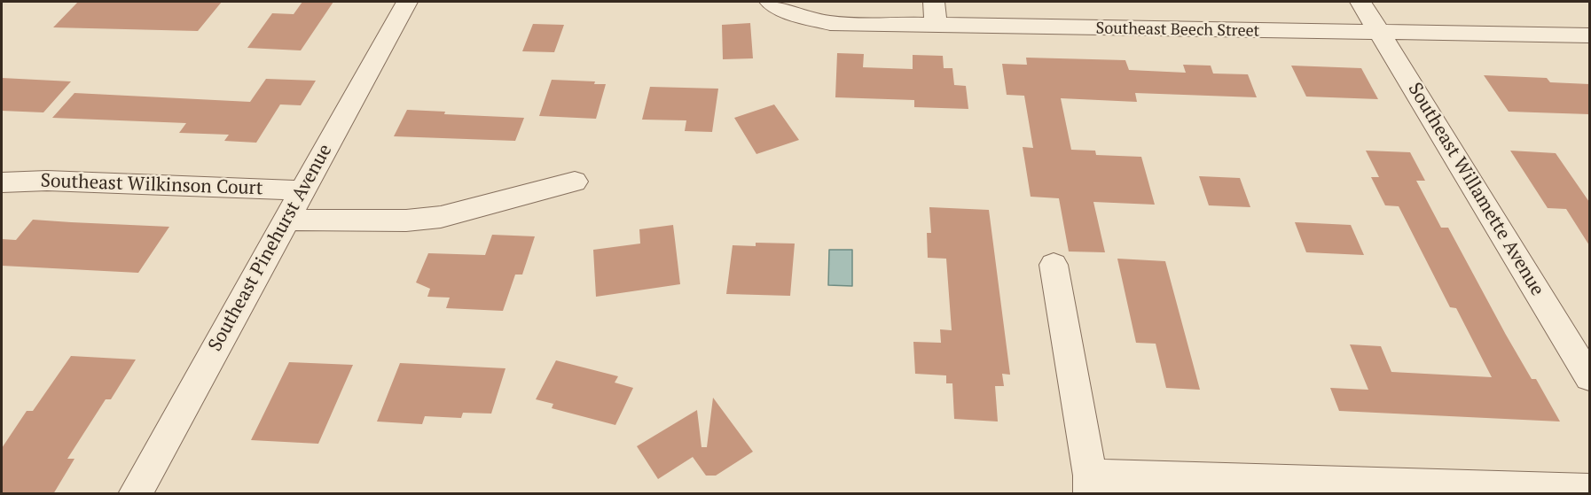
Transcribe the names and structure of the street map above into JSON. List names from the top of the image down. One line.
{"streets":{"street":["Southeast Beech Street","Southeast Wilkinson Court","Southeast Willamette Avenue","Southeast Pinehurst Avenue"]},"crossings":[["Southeast Beech Street","Southeast Willamette Avenue"],["Southeast Wilkinson Court","Southeast Pinehurst Avenue"]]}
